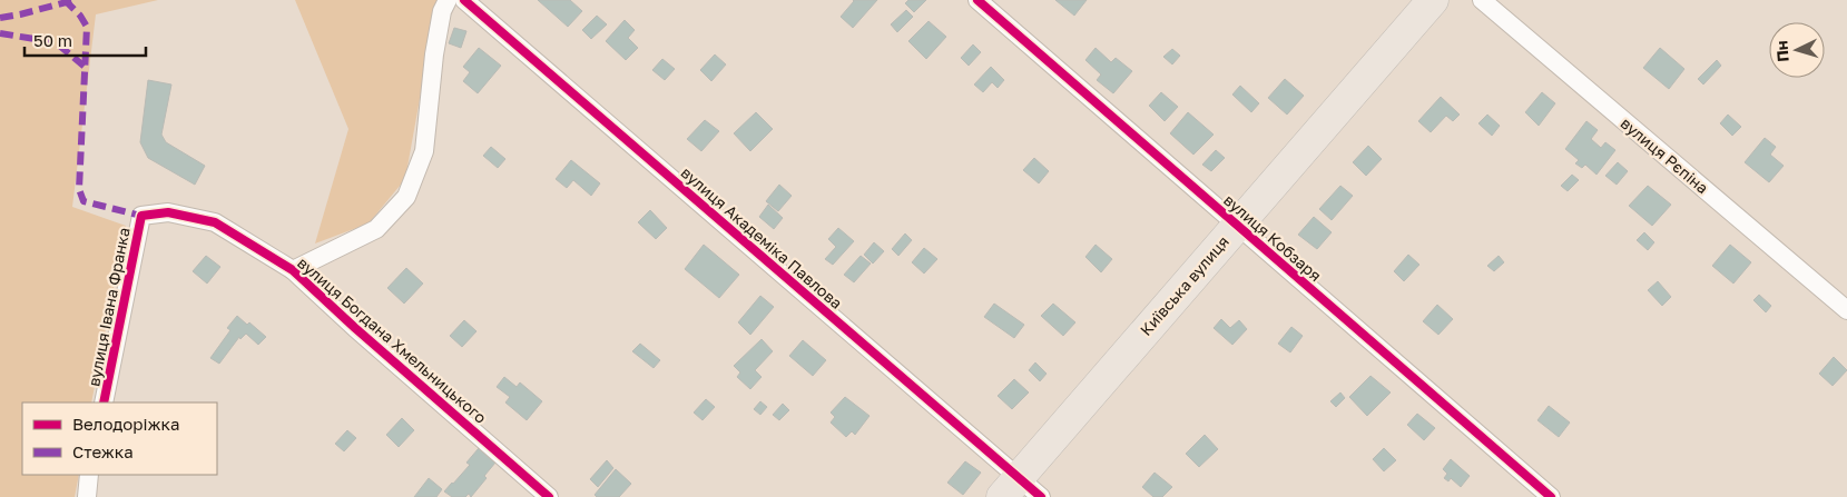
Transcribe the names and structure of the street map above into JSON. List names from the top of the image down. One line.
{"streets":{"highway":["Київська вулиця"],"street":["вулиця Рєпіна","вулиця Академіка Павлова","вулиця Кобзаря","вулиця Івана Франка","вулиця Богдана Хмельницького"]},"crossings":[["вулиця Академіка Павлова","Київська вулиця"],["вулиця Кобзаря","Київська вулиця"],["вулиця Івана Франка","вулиця Богдана Хмельницького"]],"legend":["Велодоріжка","Стежка"],"scale_bar":"50 m","north":"left"}
